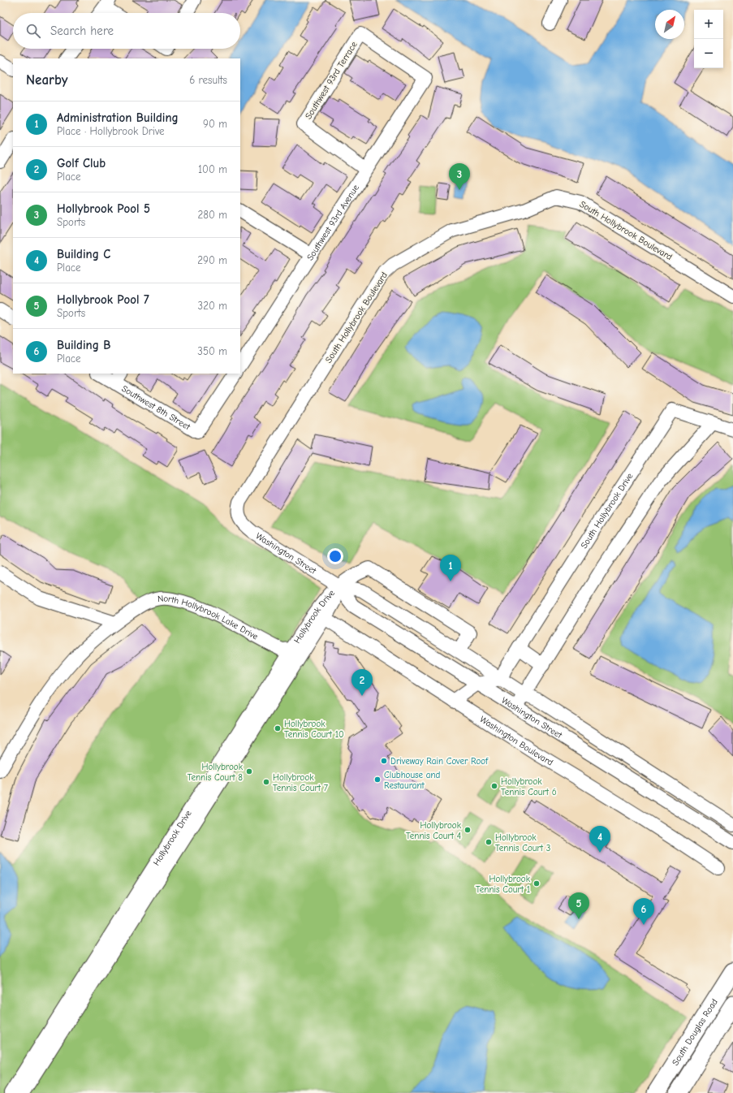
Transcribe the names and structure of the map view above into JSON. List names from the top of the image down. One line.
{"streets":{"main road":["South Douglas Road"],"street":["Southwest 93rd Terrace","Southwest 93rd Avenue","South Hollybrook Boulevard","Southwest 8th Street","South Hollybrook Drive","Washington Street","Hollybrook Drive","North Hollybrook Lake Drive","Washington Boulevard"]},"crossings":[["Southwest 93rd Terrace","Southwest 93rd Avenue"],["South Hollybrook Boulevard","Washington Street"],["South Hollybrook Drive","Washington Street"],["Washington Street","Hollybrook Drive"],["Hollybrook Drive","North Hollybrook Lake Drive"],["Hollybrook Drive","Washington Boulevard"]],"places":["Hollybrook Tennis Court 10","Driveway Rain Cover Roof","Hollybrook Tennis Court 8","Clubhouse and Restaurant","Hollybrook Tennis Court 7","Hollybrook Tennis Court 6","Hollybrook Tennis Court 4","Hollybrook Tennis Court 3","Hollybrook Tennis Court 1"],"north":"top right","page":{"map_buttons":["+","−"],"search":"Search here","heading":["Nearby","6 results"],"list":[{"mark":"1","name":"Administration Building","note":"Place · Hollybrook Drive","value":"90 m"},{"mark":"2","name":"Golf Club","note":"Place","value":"100 m"},{"mark":"3","name":"Hollybrook Pool 5","note":"Sports","value":"280 m"},{"mark":"4","name":"Building C","note":"Place","value":"290 m"},{"mark":"5","name":"Hollybrook Pool 7","note":"Sports","value":"320 m"},{"mark":"6","name":"Building B","note":"Place","value":"350 m"}],"pins":["3","1","2","4","5","6"]}}
